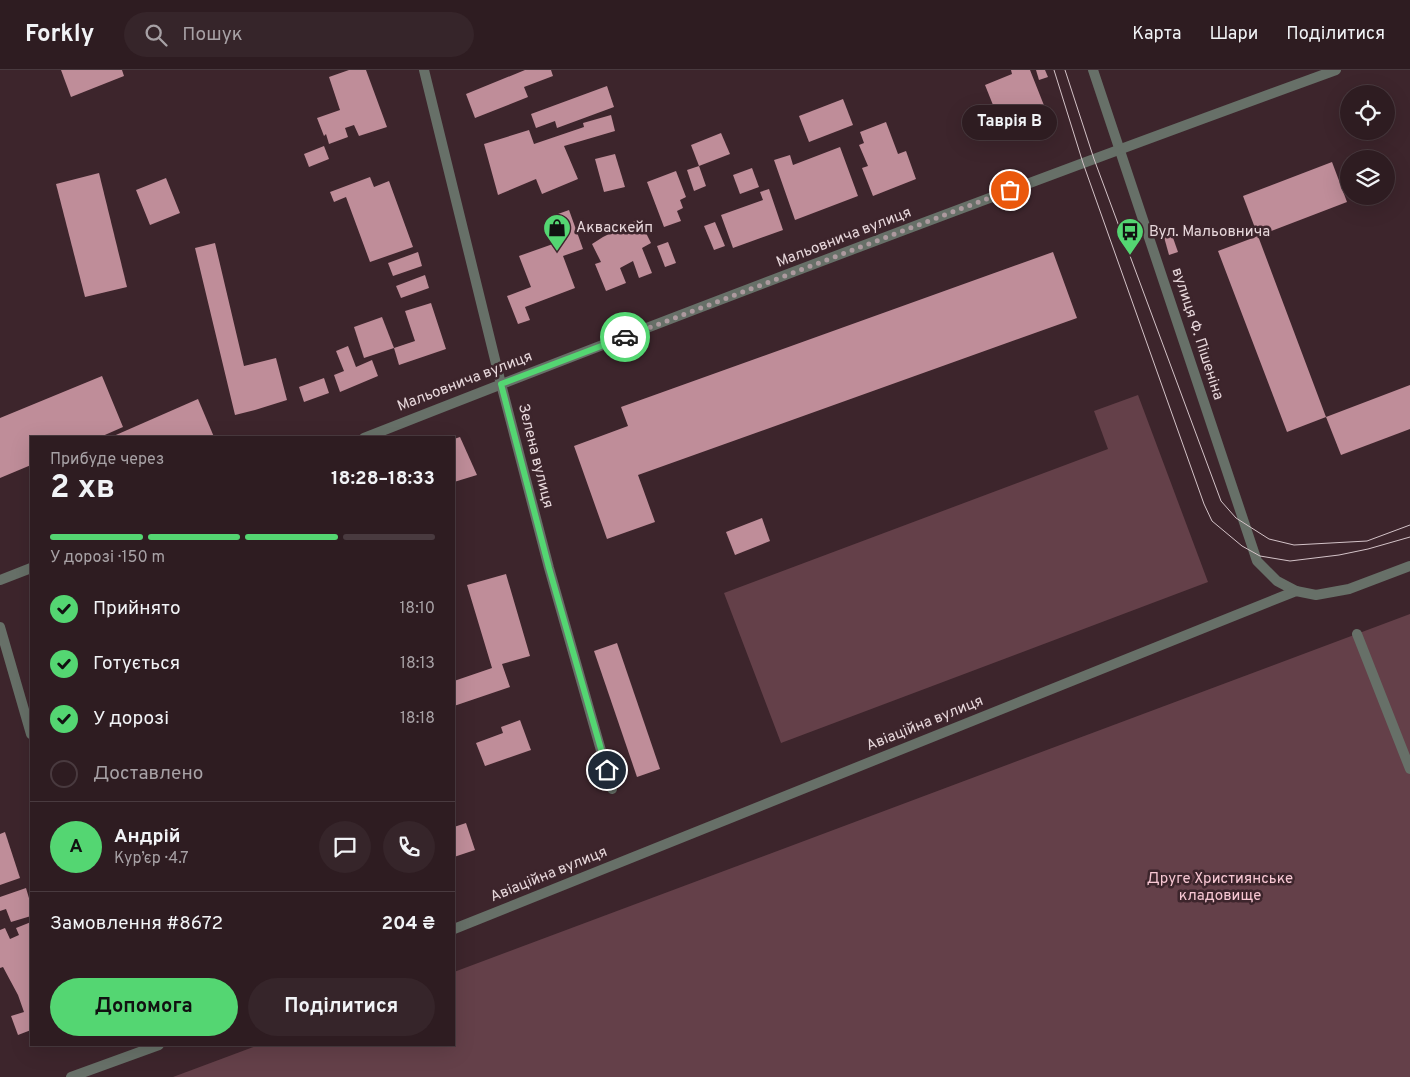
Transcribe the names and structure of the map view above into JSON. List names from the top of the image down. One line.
{"streets":{"street":["Мальовнича вулиця","вулиця Ф. Пішеніна","Зелена вулиця","Авіаційна вулиця"]},"crossings":[["Мальовнича вулиця","вулиця Ф. Пішеніна"],["Мальовнича вулиця","Зелена вулиця"],["вулиця Ф. Пішеніна","Авіаційна вулиця"]],"parks":["Друге Християнське кладовище"],"places":{"other":["Таврія В"],"shop":["Акваскейп"],"bus stop":["Вул. Мальовнича"]},"page":{"header":"Forkly","search":"Пошук","nav":["Карта","Шари","Поділитися"],"bubble":"Таврія В","heading":["2 хв","Прибуде через","18:28–18:33"],"panel":["Андрій","Кур’єр · 4.7","Замовлення #8672","204 ₴"],"bar":"У дорозі · 150 m","list":[["Прийнято","18:10"],["Готується","18:13"],["У дорозі","18:18"],"Доставлено"],"round":"А","buttons":["Допомога","Поділитися"]}}
